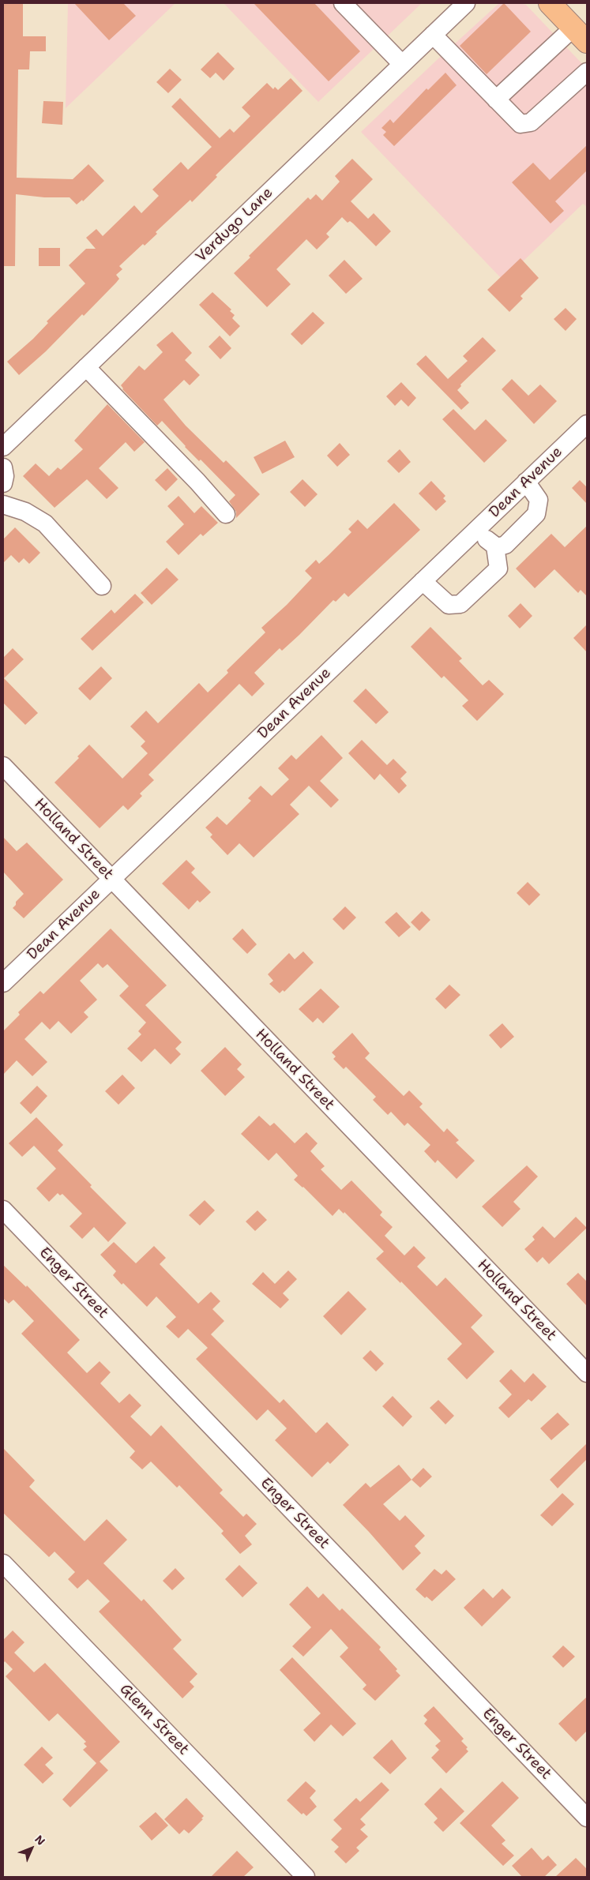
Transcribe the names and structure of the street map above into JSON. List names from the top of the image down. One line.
{"streets":{"street":["Verdugo Lane","Dean Avenue","Holland Street","Enger Street","Glenn Street"]},"crossings":[["Dean Avenue","Holland Street"]],"north":"top right"}
